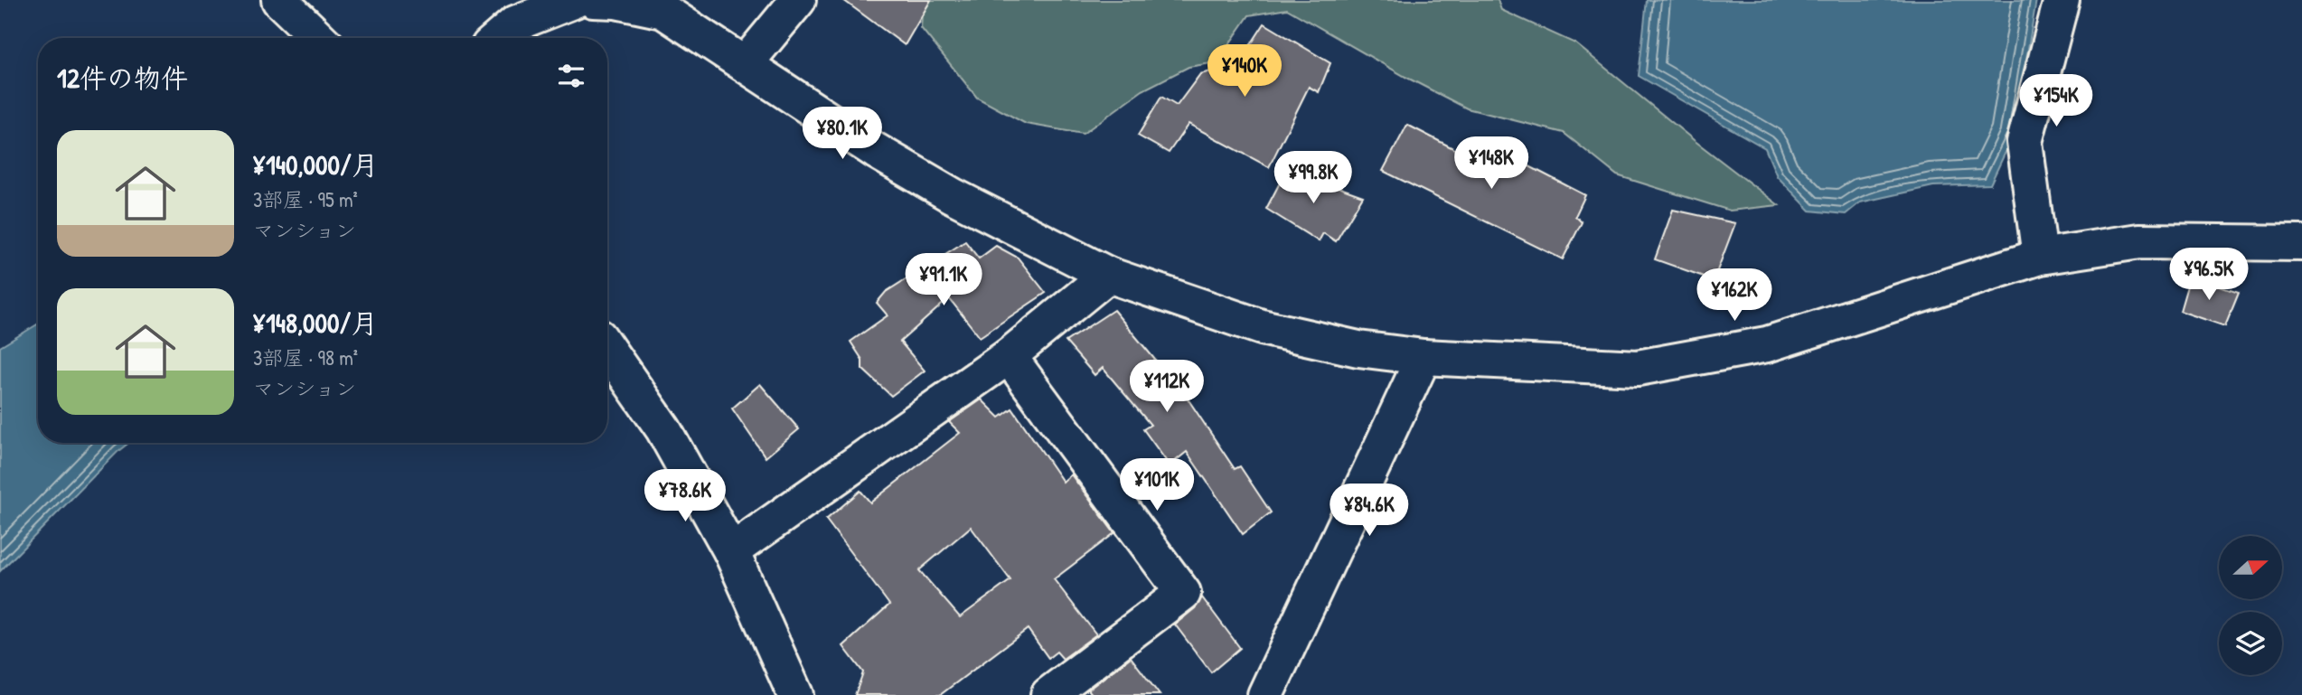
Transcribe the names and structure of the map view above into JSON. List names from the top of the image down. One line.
{"north":"right","page":{"heading":"12件の物件","price":["¥140K","¥154K","¥80.1K","¥148K","¥99.8K","¥96.5K","¥91.1K","¥162K","¥112K","¥101K","¥78.6K","¥84.6K"],"list":[{"name":"¥140,000/月","note":"3部屋 · 95 m² · マンション"},{"name":"¥148,000/月","note":"3部屋 · 98 m² · マンション"}]}}
